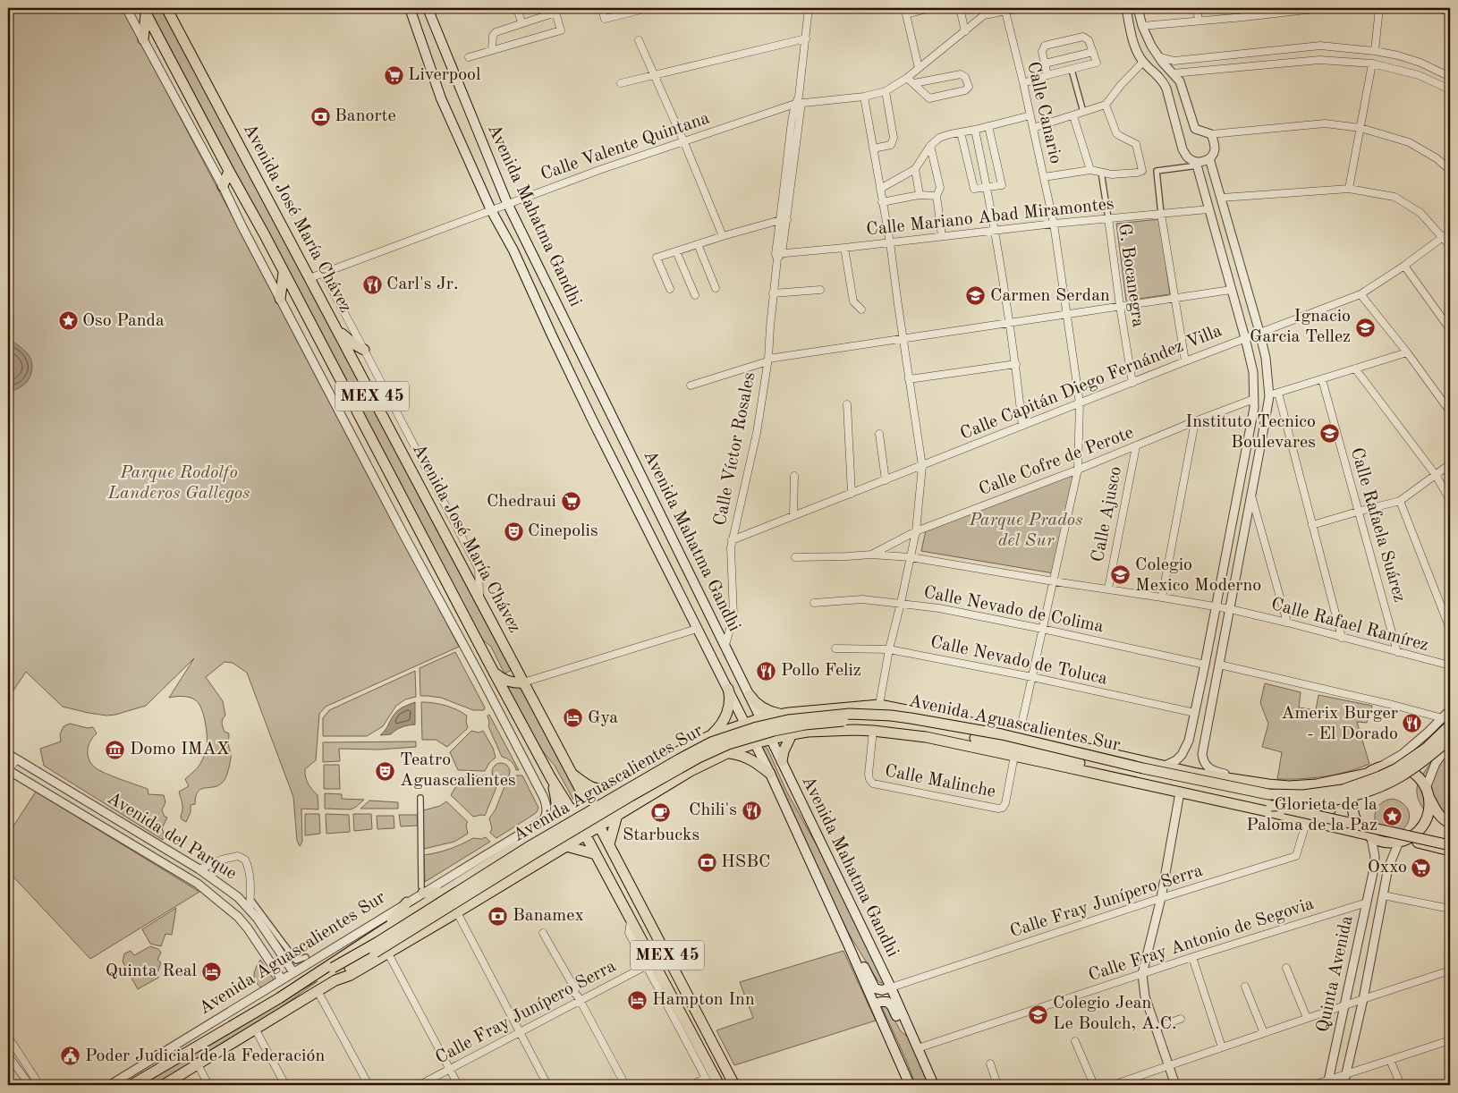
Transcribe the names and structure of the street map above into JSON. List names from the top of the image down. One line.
{"streets":{"main road":["Avenida Mahatma Gandhi","Avenida José María Chávez","MEX 45","Avenida Aguascalientes Sur"],"street":["Calle Canario","Calle Valente Quintana","Calle Mariano Abad Miramontes","G. Bocanegra","Calle Capitán Diego Fernández Villa","Calle Víctor Rosales","Calle Cofre de Perote","Calle Ajusco","Calle Rafaela Suárez","Calle Nevado de Colima","Calle Rafael Ramírez","Calle Nevado de Toluca","Calle Malinche","Avenida del Parque","Calle Fray Junípero Serra","Calle Fray Antonio de Segovia","Quinta Avenida"]},"crossings":[["Calle Canario","Calle Valente Quintana"],["Calle Canario","Calle Mariano Abad Miramontes"],["Calle Canario","Calle Capitán Diego Fernández Villa"],["Calle Canario","Calle Cofre de Perote"],["Calle Canario","Calle Nevado de Colima"],["Calle Canario","Calle Rafael Ramírez"],["Calle Canario","Calle Nevado de Toluca"],["Calle Canario","Avenida Aguascalientes Sur"],["Calle Valente Quintana","Avenida Mahatma Gandhi"],["Calle Valente Quintana","Avenida José María Chávez"],["Calle Valente Quintana","Calle Víctor Rosales"],["Avenida Mahatma Gandhi","Calle Víctor Rosales"],["Avenida Mahatma Gandhi","Avenida Aguascalientes Sur"],["Avenida Mahatma Gandhi","Calle Fray Junípero Serra"],["Avenida Mahatma Gandhi","Calle Fray Antonio de Segovia"],["Calle Mariano Abad Miramontes","G. Bocanegra"],["Calle Mariano Abad Miramontes","Calle Víctor Rosales"],["Avenida José María Chávez","Avenida Aguascalientes Sur"],["Avenida José María Chávez","Calle Fray Junípero Serra"],["G. Bocanegra","Calle Capitán Diego Fernández Villa"],["Calle Capitán Diego Fernández Villa","Calle Víctor Rosales"],["Calle Cofre de Perote","Calle Ajusco"],["Calle Cofre de Perote","Calle Rafael Ramírez"],["Calle Ajusco","Calle Rafael Ramírez"],["Calle Rafaela Suárez","Calle Rafael Ramírez"],["Avenida Aguascalientes Sur","Calle Malinche"],["Avenida Aguascalientes Sur","Avenida del Parque"],["Avenida Aguascalientes Sur","Calle Fray Junípero Serra"],["Avenida Aguascalientes Sur","Quinta Avenida"],["Calle Fray Antonio de Segovia","Quinta Avenida"]],"parks":["Parque Rodolfo Landeros Gallegos","Parque Prados del Sur"],"places":{"supermarket":["Liverpool","Chedraui","Oxxo"],"bank":["Banorte","HSBC","Banamex"],"restaurant":["Carl's Jr.","Pollo Feliz","Amerix Burger - El Dorado","Chili's"],"school or university":["Carmen Serdan","Ignacio Garcia Tellez","Instituto Tecnico Boulevares","Colegio Mexico Moderno","Colegio Jean Le Boulch, A.C."],"place":["Oso Panda","Glorieta de la Paloma de la Paz"],"theatre":["Cinepolis","Teatro Aguascalientes"],"hotel":["Gya","Quinta Real","Hampton Inn"],"museum":["Domo IMAX"],"cafe":["Starbucks"],"public building":["Poder Judicial de la Federación"]}}
